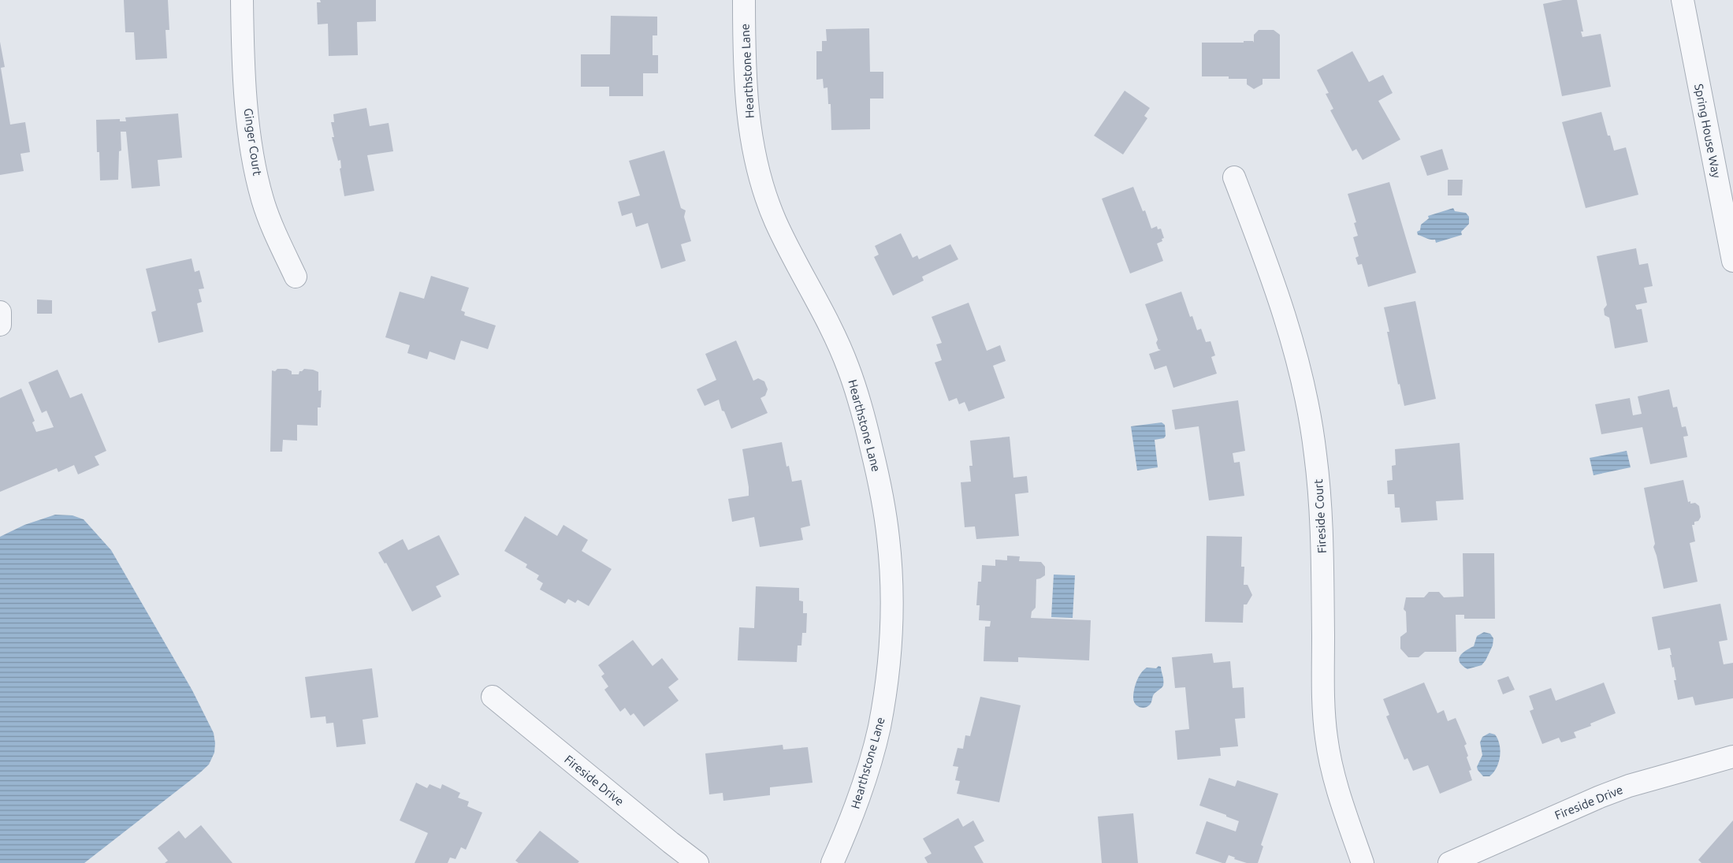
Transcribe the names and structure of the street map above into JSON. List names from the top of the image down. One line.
{"streets":{"street":["Hearthstone Lane","Spring House Way","Ginger Court","Fireside Court","Fireside Drive"]}}
